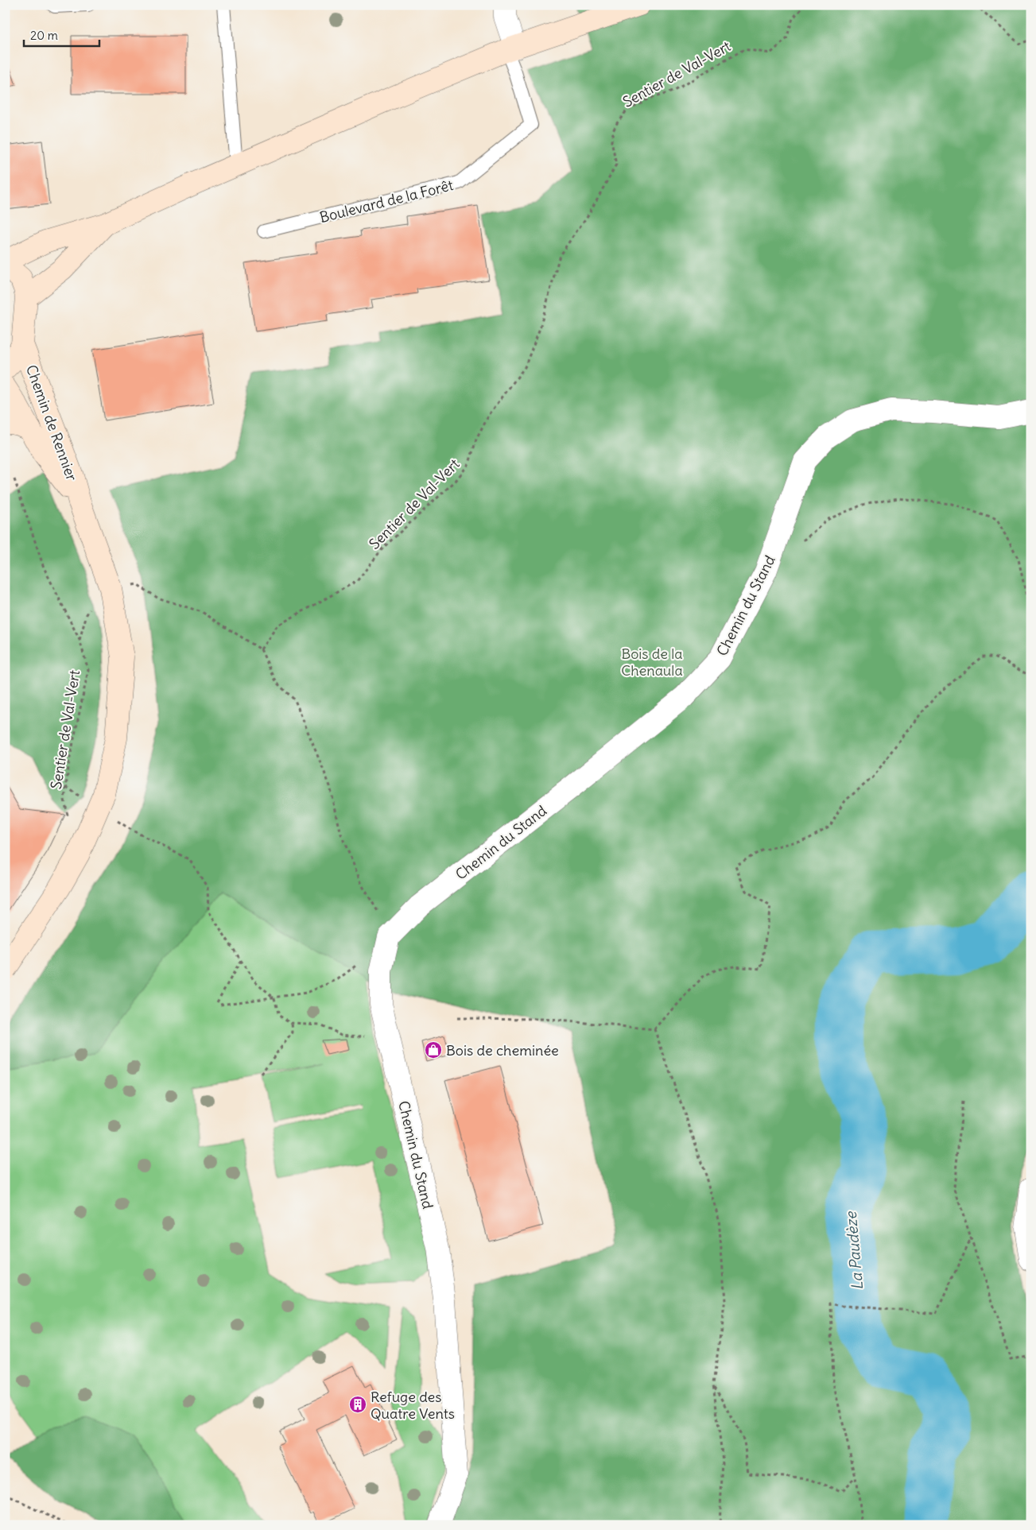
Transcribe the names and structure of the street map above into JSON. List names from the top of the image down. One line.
{"streets":{"street":["Chemin de Rennier","Chemin du Stand"],"lane":["Boulevard de la Forêt"],"path":["Sentier de Val-Vert"]},"water":["La Paudèze"],"parks":["Bois de la Chenaula"],"places":{"shop":["Bois de cheminée"],"building":["Refuge des Quatre Vents"]},"scale_bar":"20 m"}
